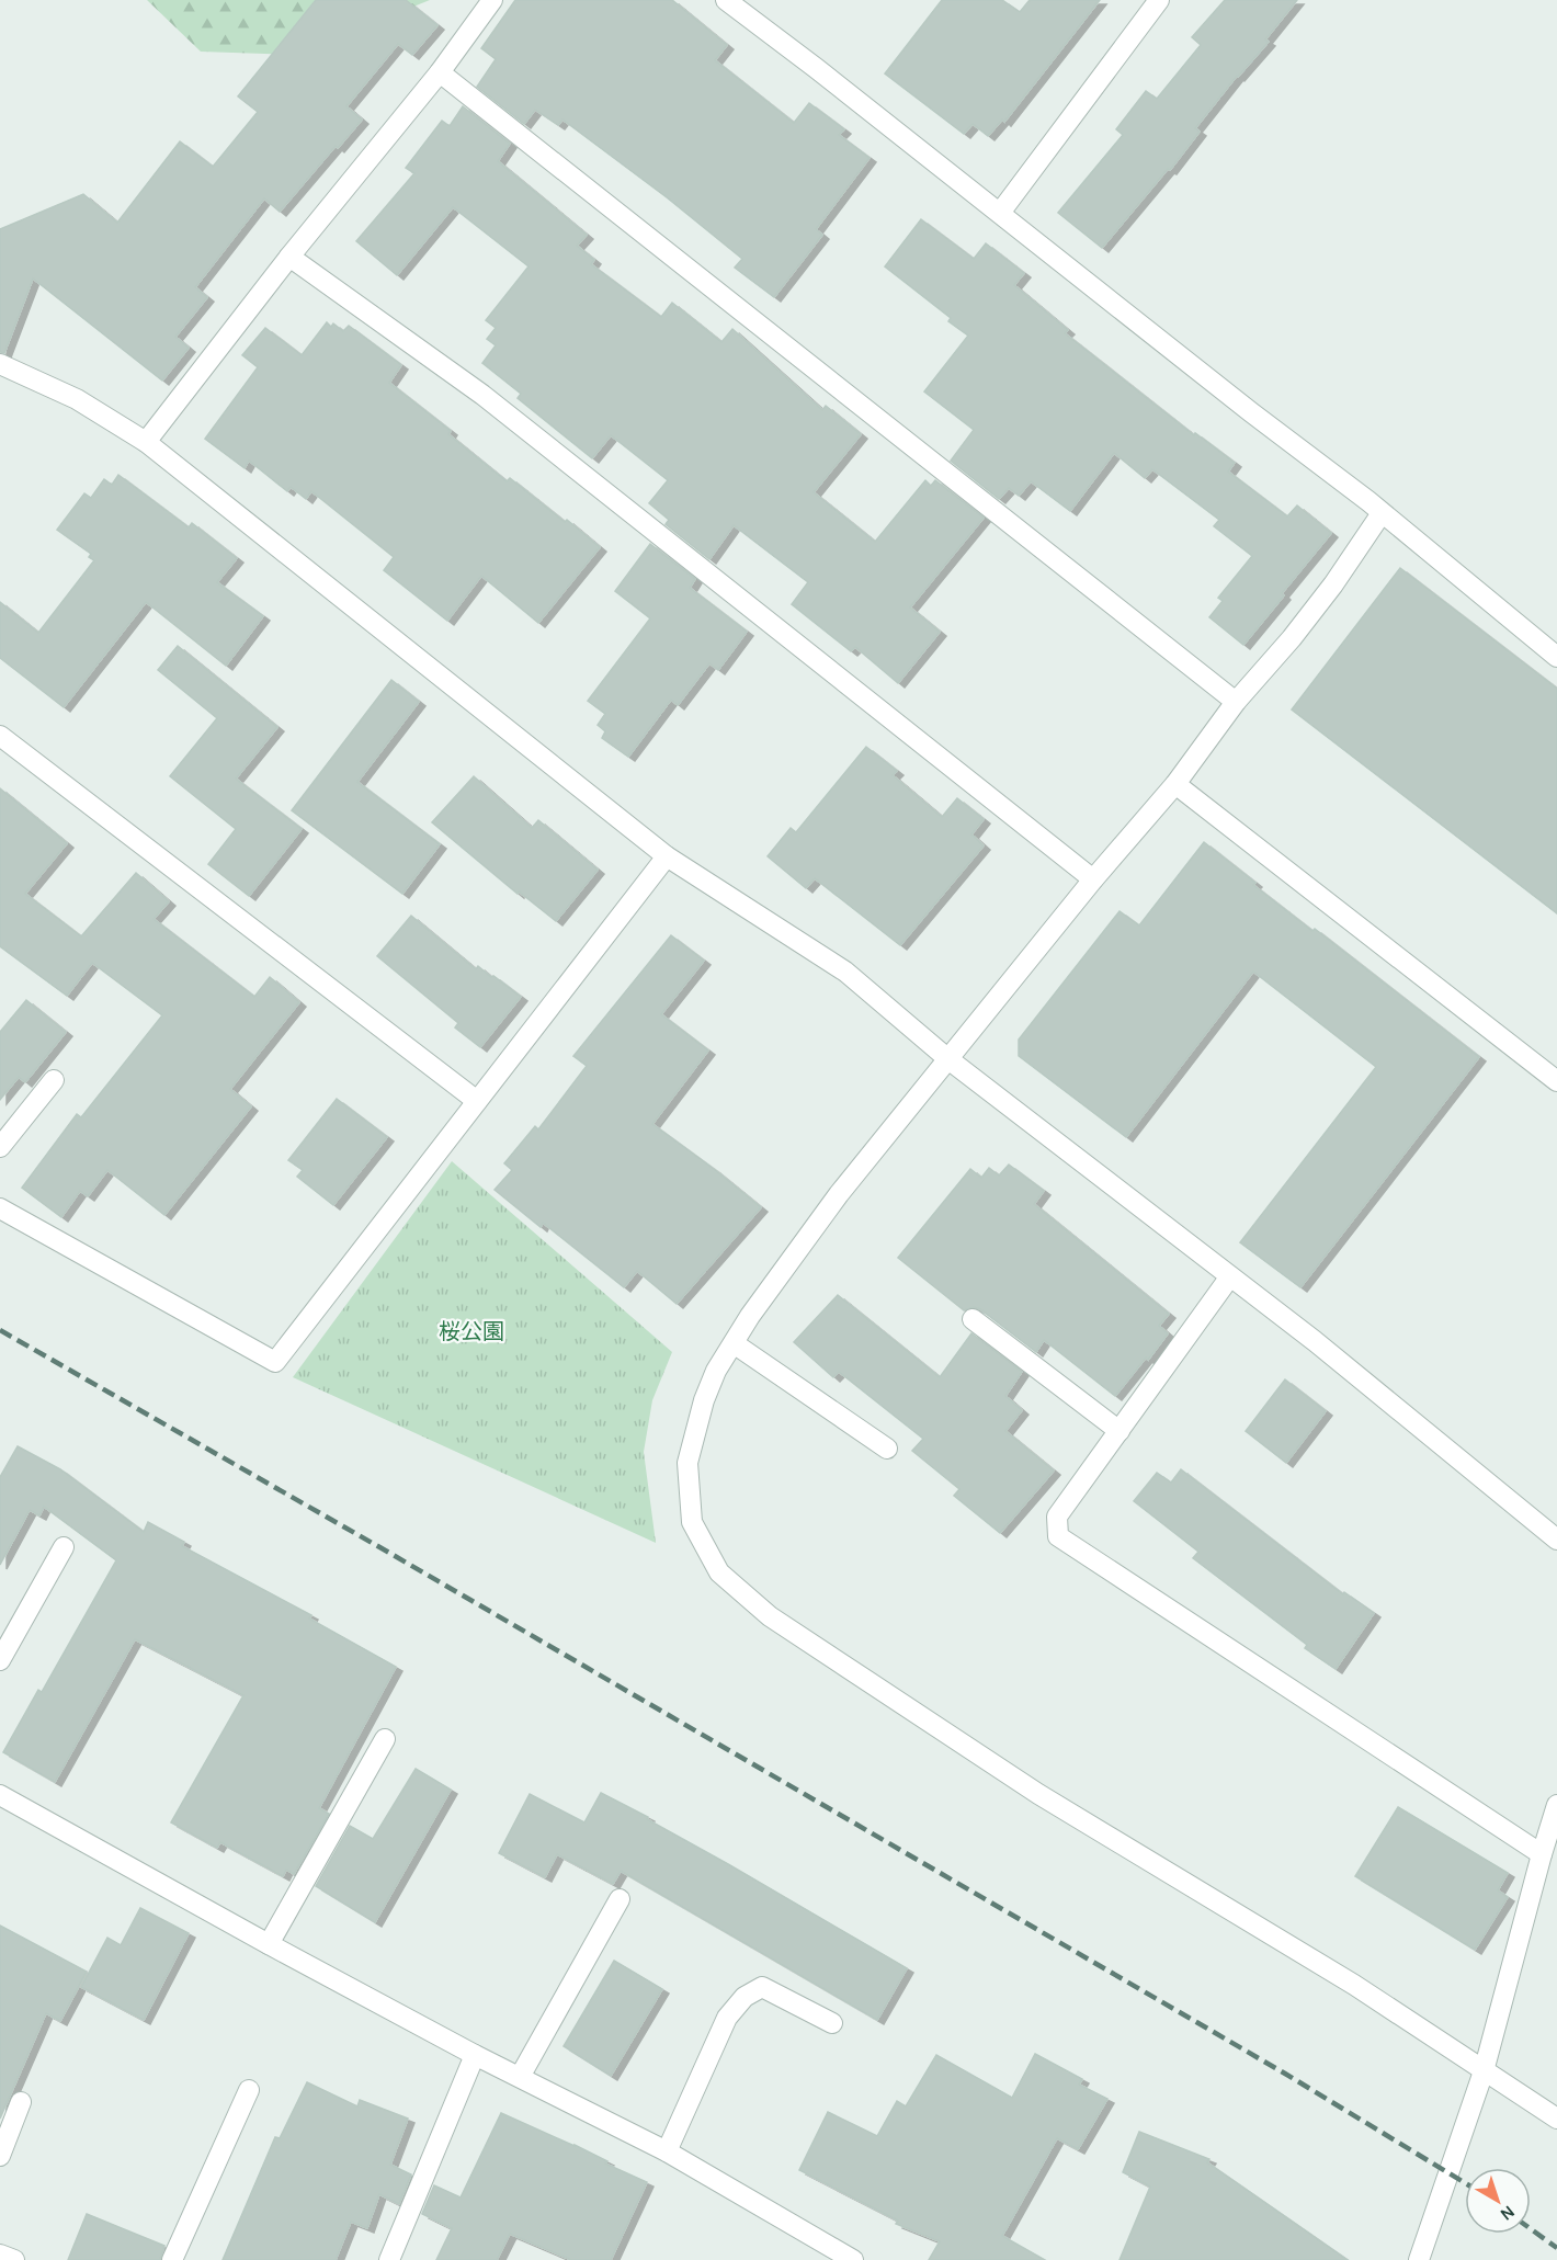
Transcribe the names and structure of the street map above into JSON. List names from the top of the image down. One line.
{"parks":["桜公園"],"north":"bottom right"}
